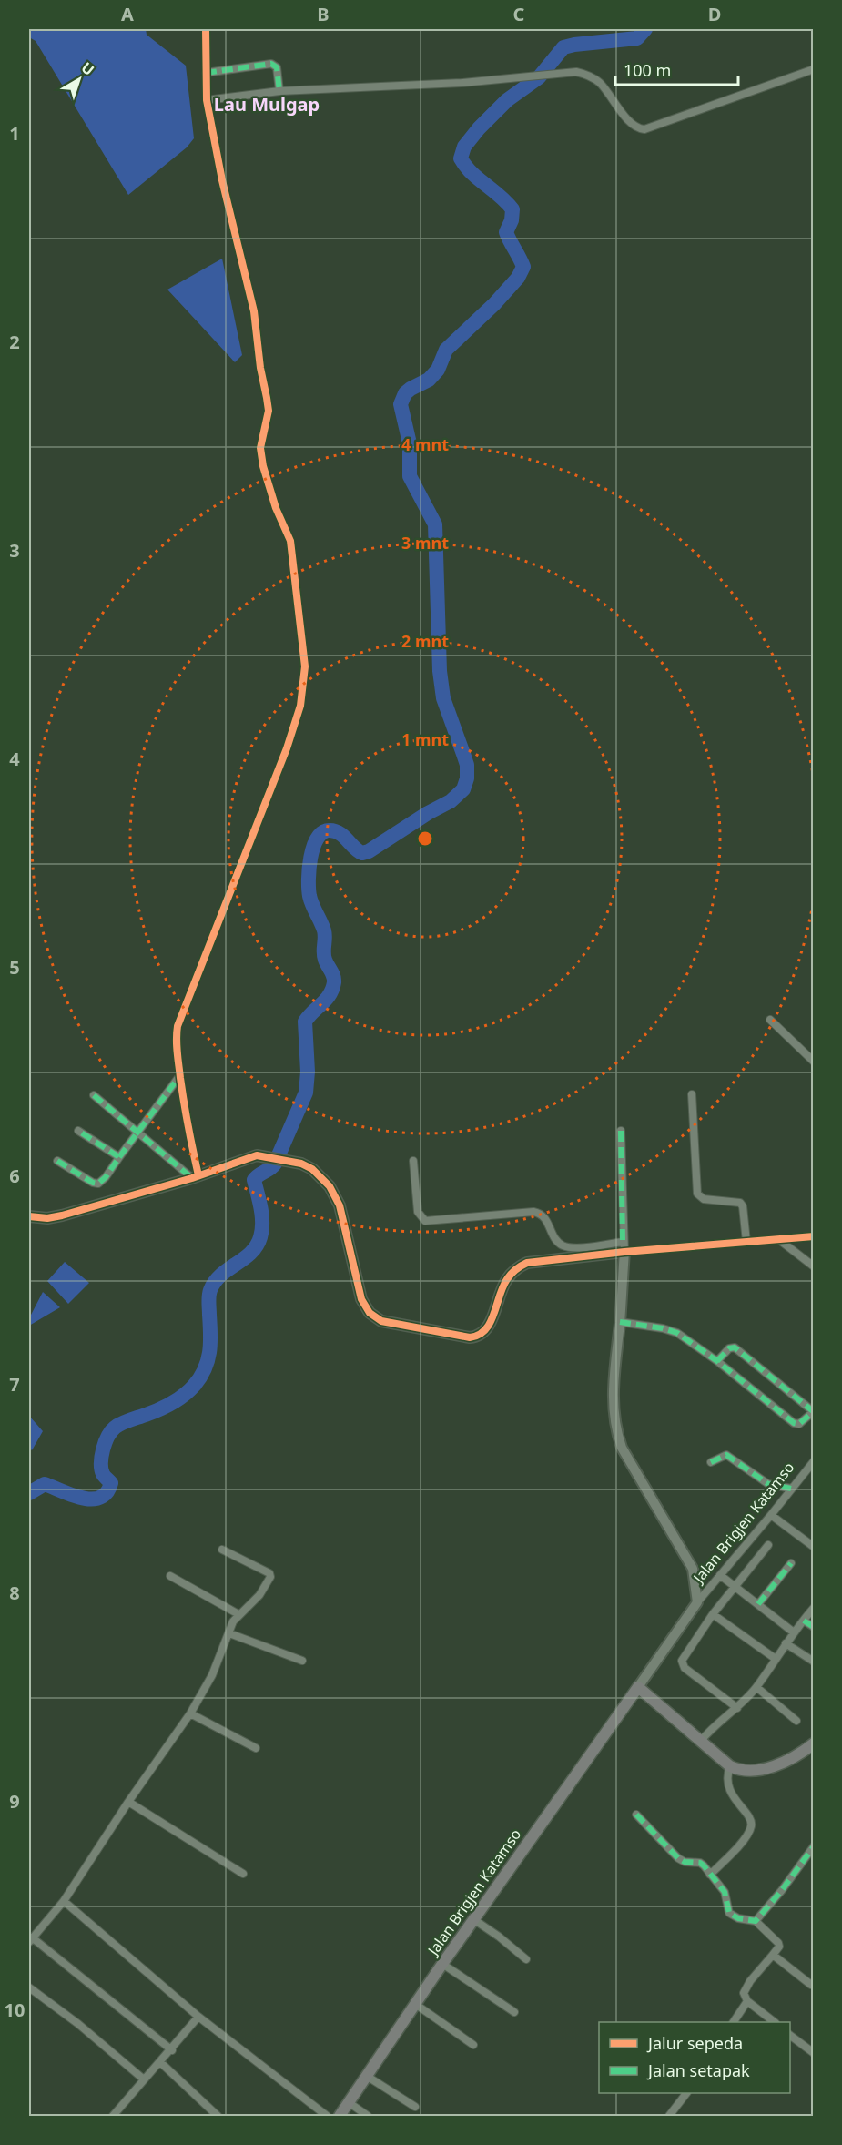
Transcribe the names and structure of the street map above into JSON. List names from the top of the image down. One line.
{"streets":{"main road":["Jalan Brigjen Katamso"]},"districts":["Lau Mulgap"],"legend":["Jalur sepeda","Jalan setapak"],"scale_bar":"100 m","north":"top right","grid":{"columns":["A","B","C","D"],"rows":["1","2","3","4","5","6","7","8","9","10"]},"rings":["4 mnt","3 mnt","2 mnt","1 mnt"]}
